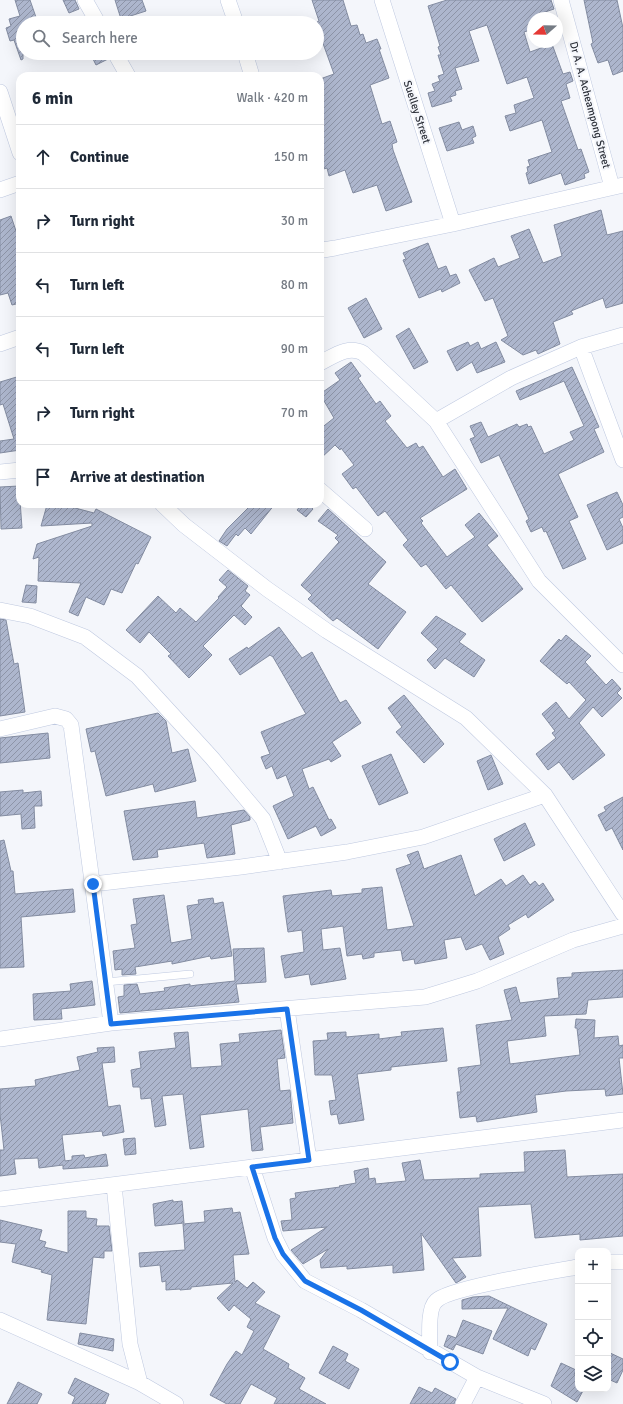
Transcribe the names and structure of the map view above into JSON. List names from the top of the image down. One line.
{"streets":{"street":["Dr A. A. Acheampong Street","Suelley Street"]},"north":"left","page":{"search":"Search here","heading":["6 min","Walk · 420 m"],"list":[["Continue","150 m"],["Turn right","30 m"],["Turn left","80 m"],["Turn left","90 m"],["Turn right","70 m"],"Arrive at destination"],"map_buttons":["+","−"]}}
